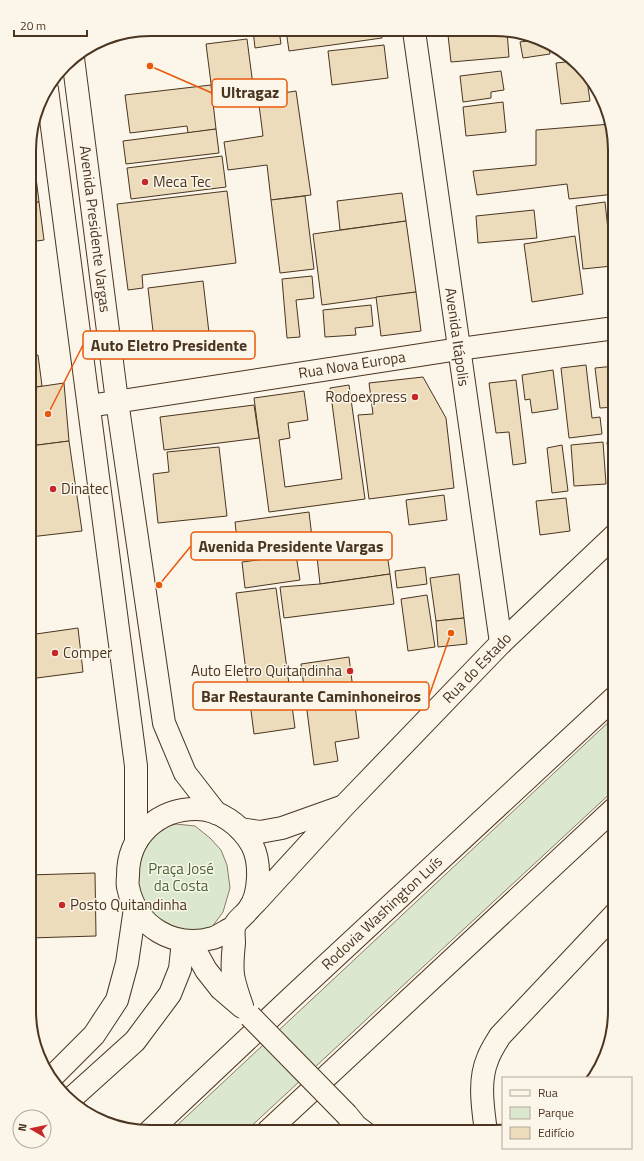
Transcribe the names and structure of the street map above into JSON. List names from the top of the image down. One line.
{"streets":{"main road":["Avenida Presidente Vargas","Avenida Itápolis","Rua Nova Europa","Rua do Estado","Rodovia Washington Luís"]},"crossings":[["Avenida Presidente Vargas","Rua Nova Europa"],["Avenida Presidente Vargas","Rua do Estado"],["Avenida Itápolis","Rua Nova Europa"],["Avenida Itápolis","Rua do Estado"]],"parks":["Praça José da Costa"],"places":["Ultragaz","Meca Tec","Rodoexpress","Auto Eletro Presidente","Dinatec","Avenida Presidente Vargas","Bar Restaurante Caminhoneiros","Comper","Auto Eletro Quitandinha","Posto Quitandinha"],"legend":["Rua","Parque","Edifício"],"scale_bar":"20 m","north":"left"}
